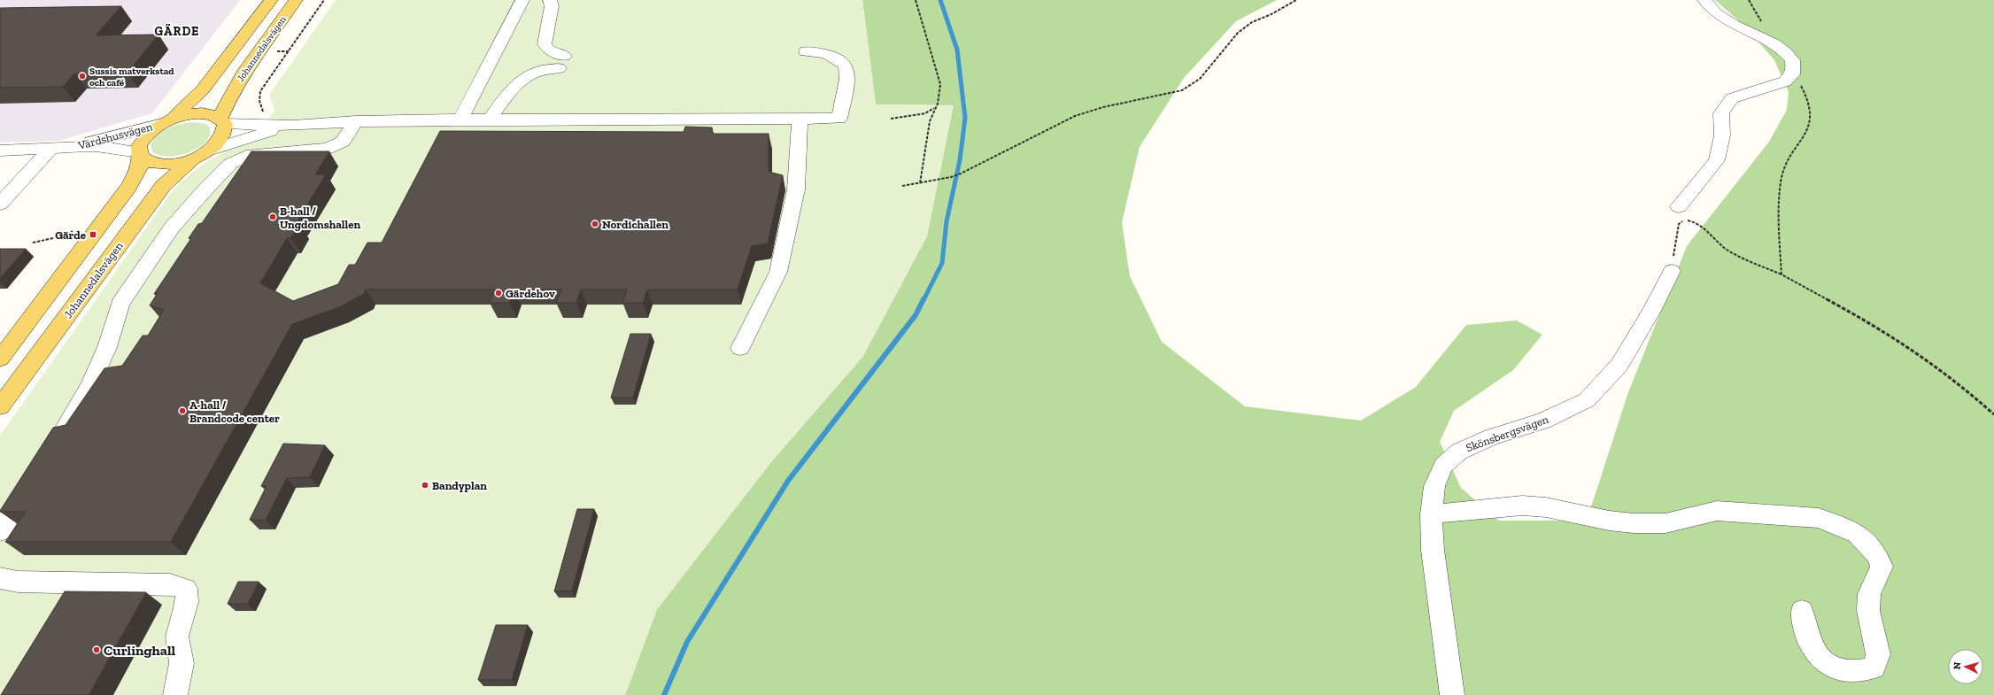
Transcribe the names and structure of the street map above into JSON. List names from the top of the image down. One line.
{"streets":{"main road":["Johannedalsvägen"],"street":["Värdshusvägen","Skönsbergsvägen"]},"crossings":[["Johannedalsvägen","Värdshusvägen"]],"districts":["GÄRDE"],"places":{"other":["Sussis matverkstad och café","B-hall / Ungdomshallen","Nordichallen","Gärdehov","A-hall / Brandcode center","Bandyplan","Curlinghall"],"transit":["Gärde"]},"north":"left"}
